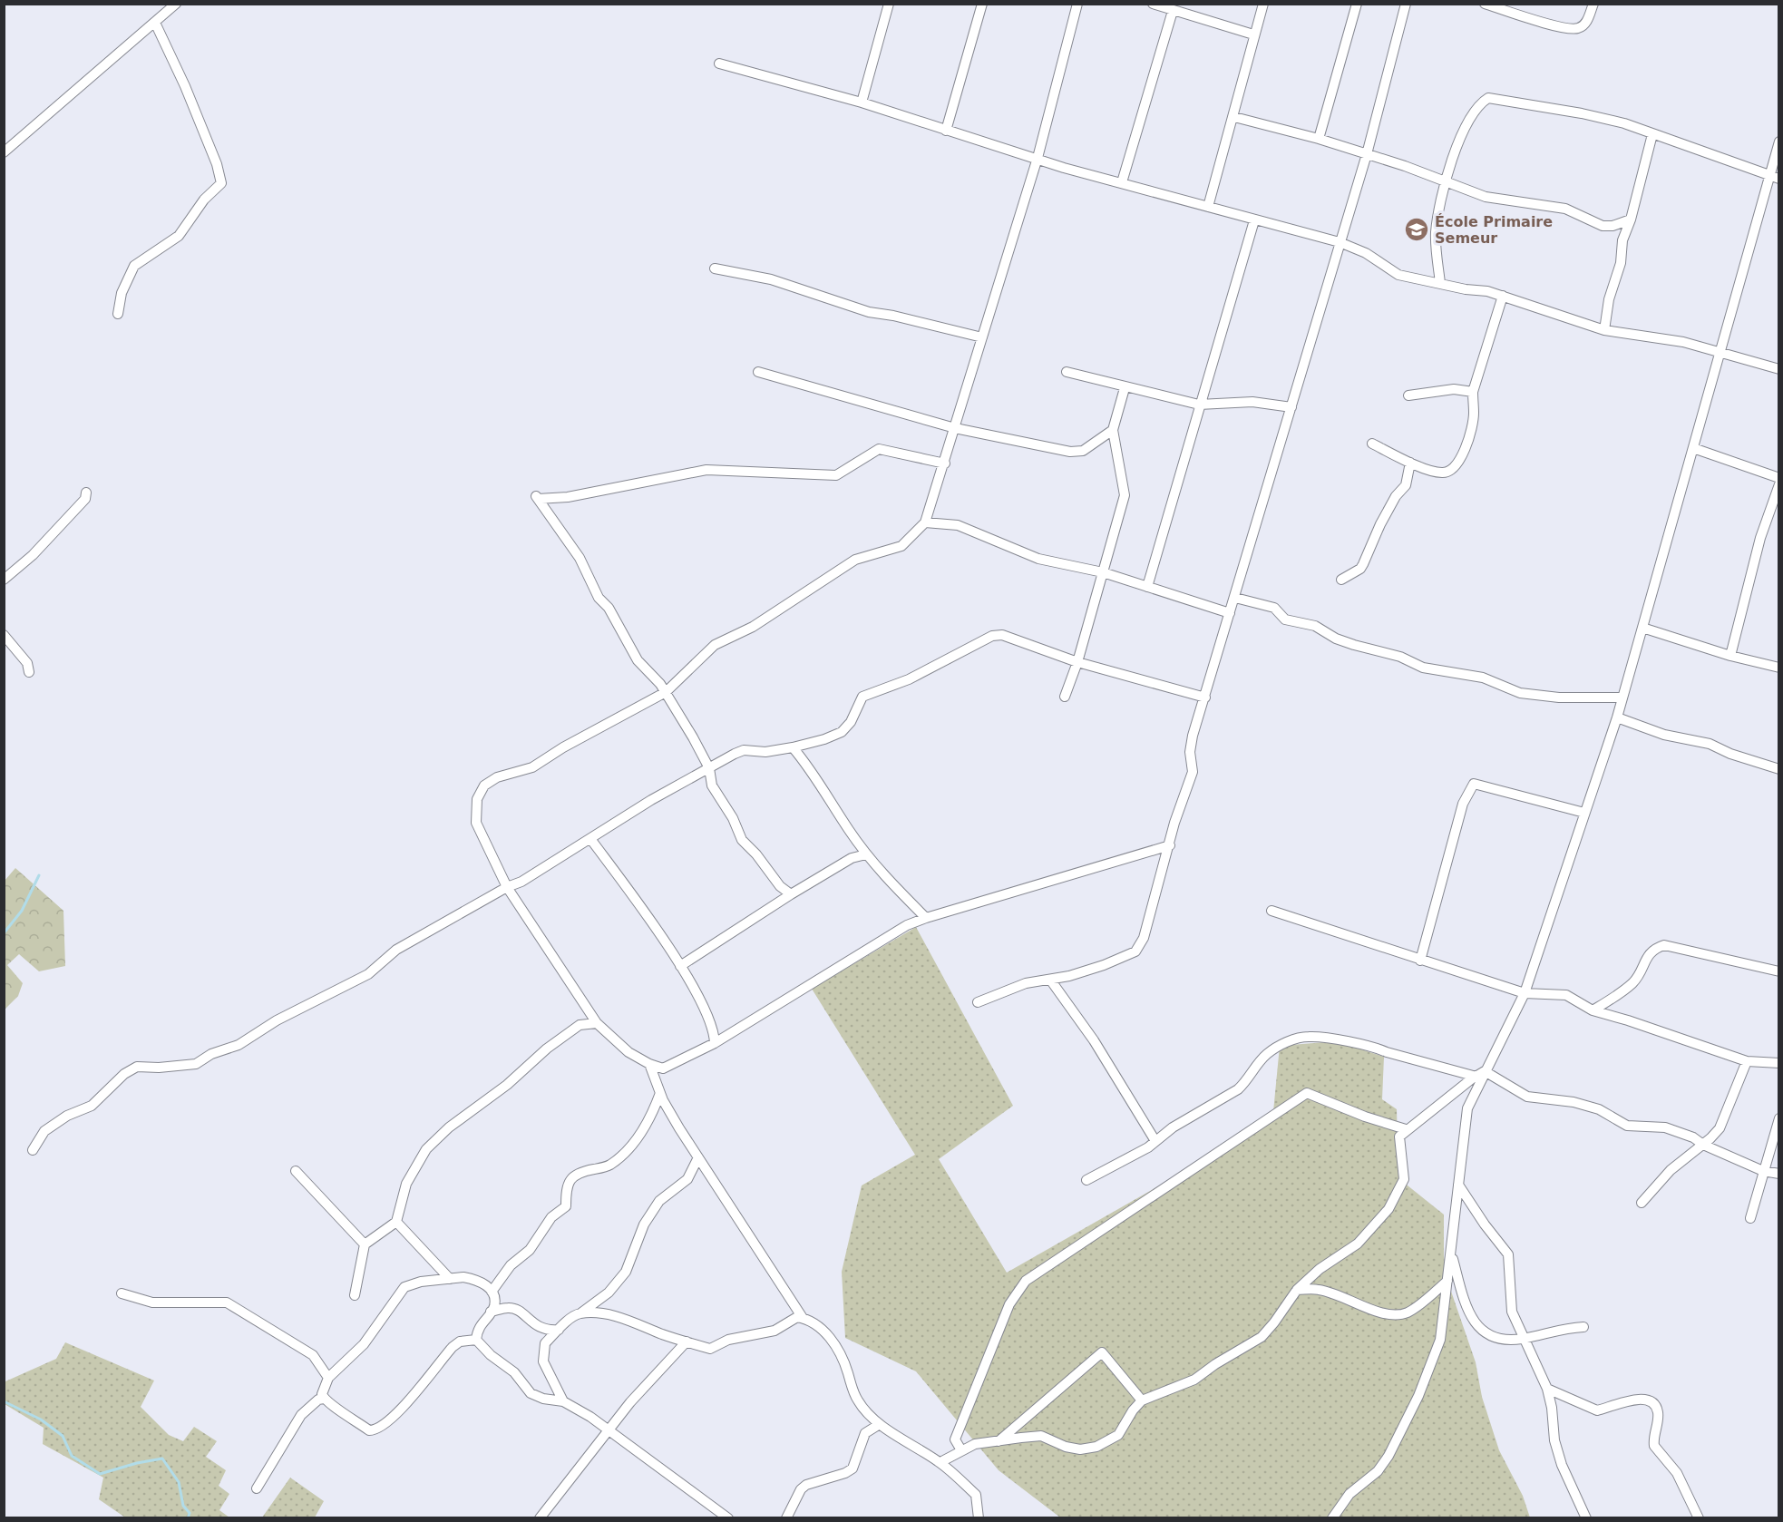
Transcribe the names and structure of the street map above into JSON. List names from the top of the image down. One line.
{"places":{"school or university":["École Primaire Semeur"]}}
